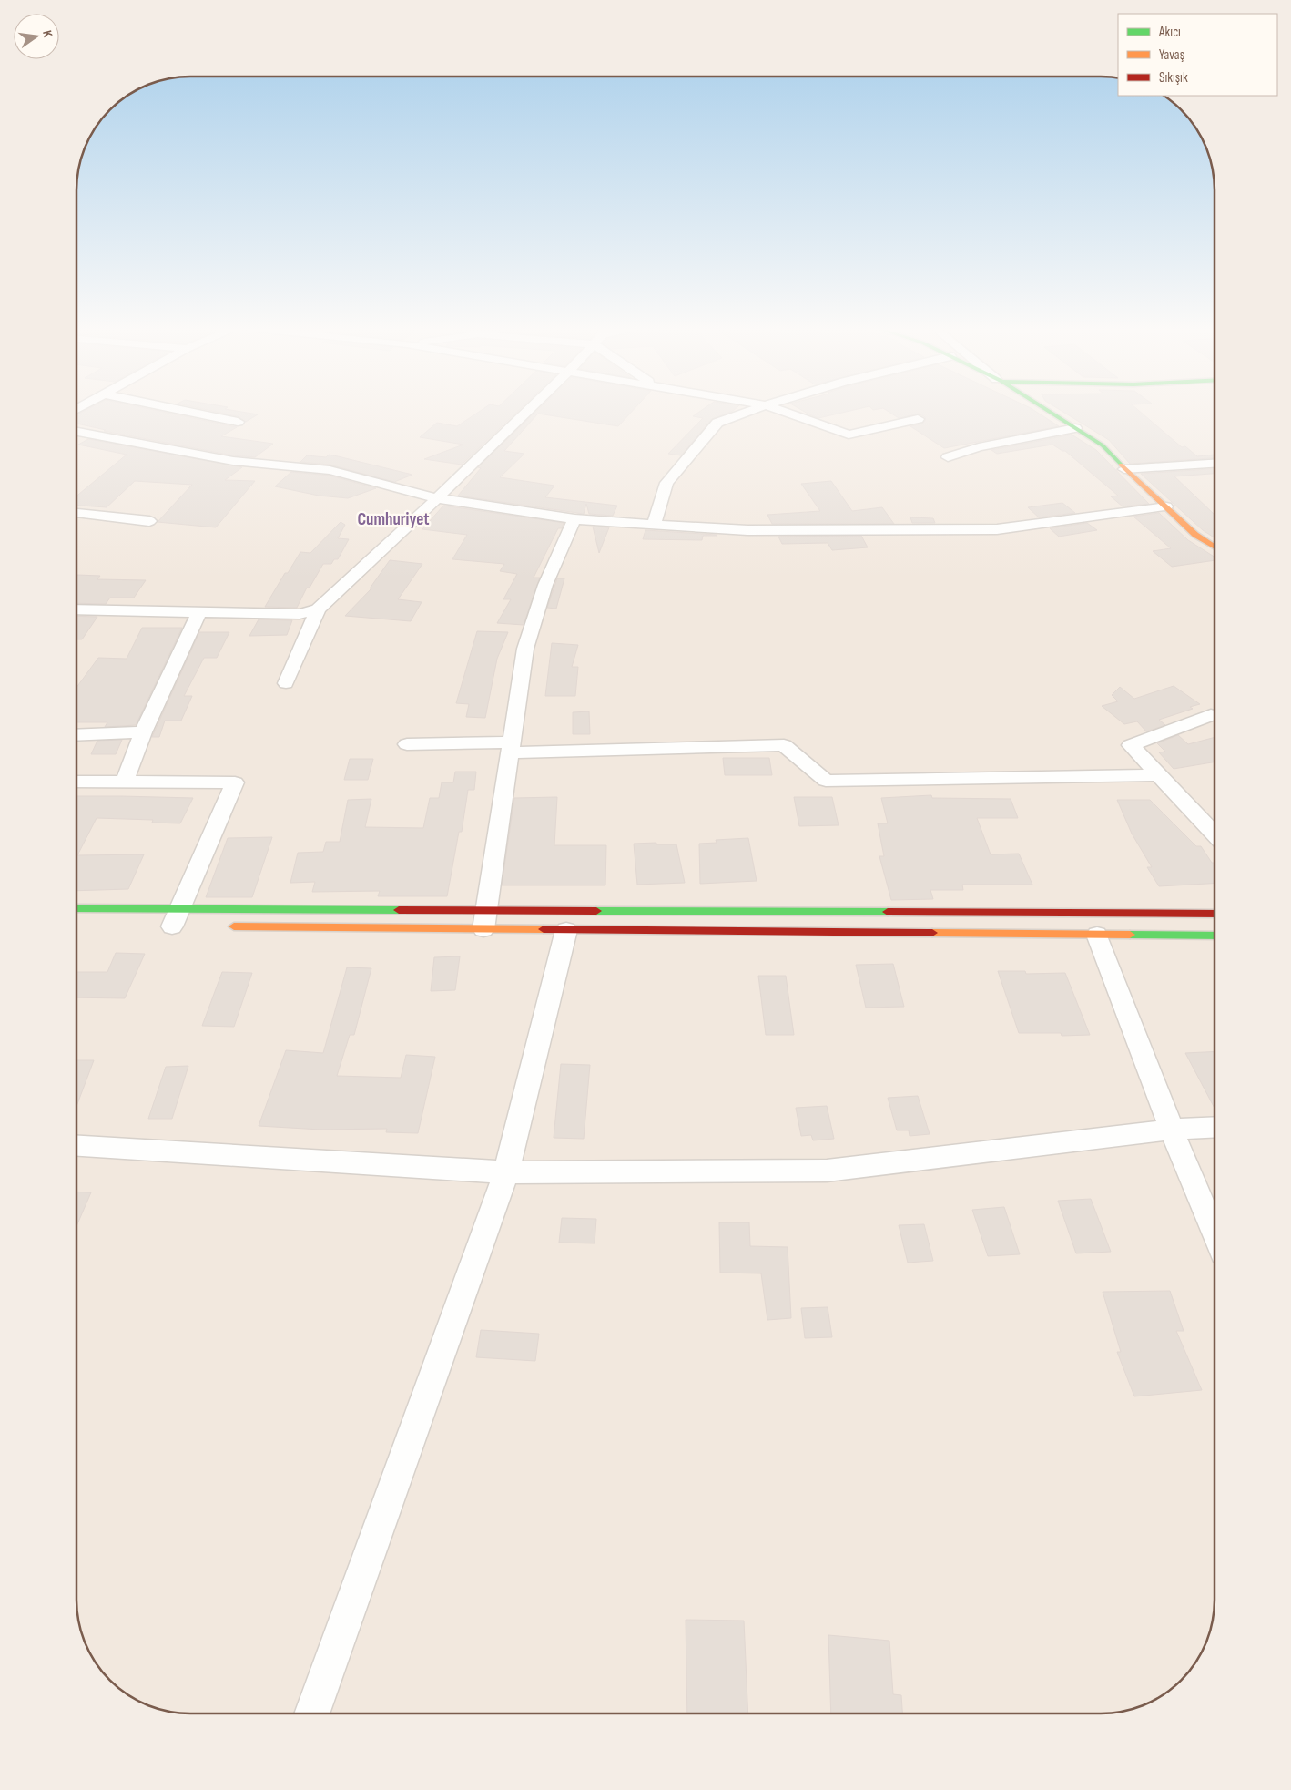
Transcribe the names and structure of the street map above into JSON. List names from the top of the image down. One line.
{"districts":["Cumhuriyet"],"legend":["Akıcı","Yavaş","Sıkışık"],"north":"right"}
